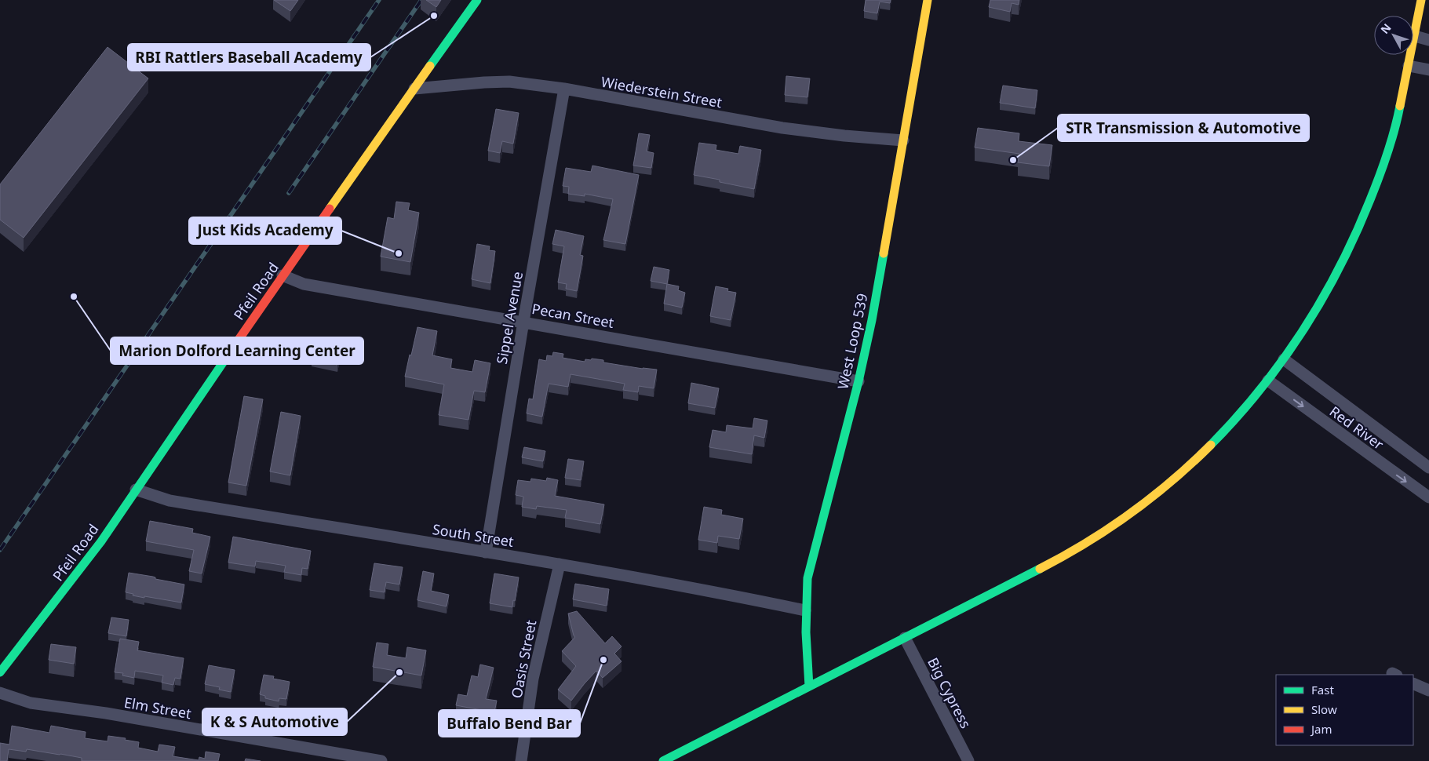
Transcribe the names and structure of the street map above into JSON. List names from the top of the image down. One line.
{"streets":{"street":["Wiederstein Street","Pfeil Road","Pecan Street","Sippel Avenue","West Loop 539","Red River","South Street","Oasis Street","Big Cypress","Elm Street"]},"crossings":[["Wiederstein Street","Pfeil Road"],["Wiederstein Street","Sippel Avenue"],["Wiederstein Street","West Loop 539"],["Pfeil Road","Pecan Street"],["Pfeil Road","South Street"],["Pecan Street","Sippel Avenue"],["Pecan Street","West Loop 539"],["Sippel Avenue","South Street"],["West Loop 539","South Street"],["South Street","Oasis Street"]],"places":["RBI Rattlers Baseball Academy","STR Transmission & Automotive","Just Kids Academy","Marion Dolford Learning Center","Buffalo Bend Bar","K & S Automotive"],"legend":["Fast","Slow","Jam"],"north":"top left"}
